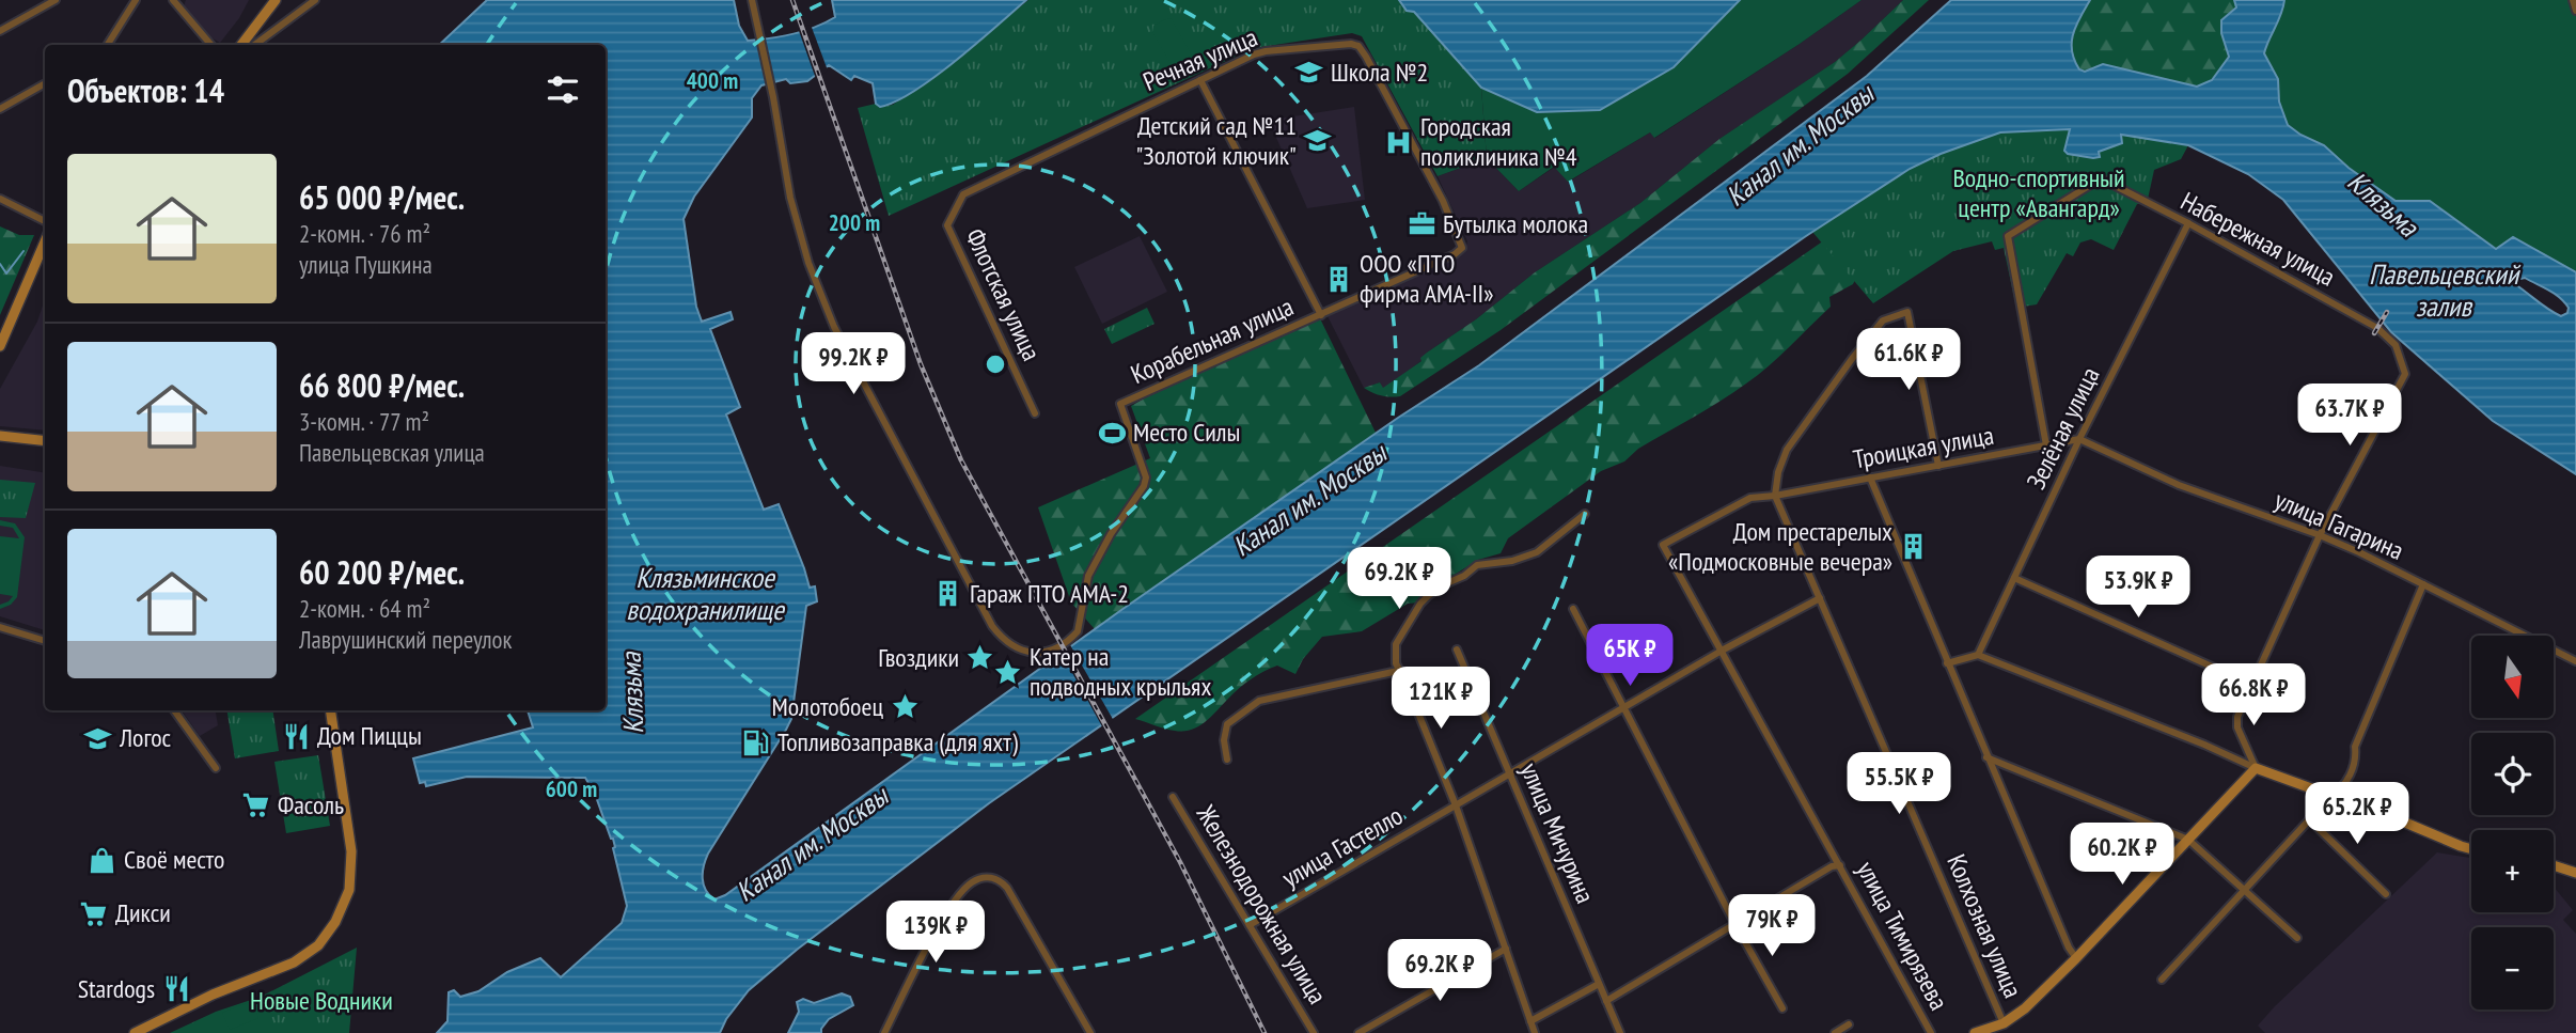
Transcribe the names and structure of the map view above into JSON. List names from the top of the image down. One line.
{"streets":{"street":["Речная улица","Набережная улица","Флотская улица","Корабельная улица","Зелёная улица","Троицкая улица","улица Гагарина","улица Мичурина","улица Гастелло","Железнодорожная улица","Колхозная улица","улица Тимирязева"]},"crossings":[["Речная улица","Флотская улица"],["Речная улица","Корабельная улица"],["Набережная улица","Зелёная улица"],["Набережная улица","Троицкая улица"],["Набережная улица","улица Гагарина"],["Зелёная улица","Троицкая улица"],["Зелёная улица","улица Гагарина"],["Троицкая улица","улица Гагарина"],["Троицкая улица","Колхозная улица"],["Троицкая улица","улица Тимирязева"],["улица Мичурина","улица Гастелло"],["улица Гастелло","Железнодорожная улица"],["улица Гастелло","Колхозная улица"],["улица Гастелло","улица Тимирязева"]],"water":["Канал им. Москвы","Клязьма","Павельцевский залив","Клязьминское водохранилище"],"parks":["Водно-спортивный центр «Авангард»","Новые Водники"],"places":{"school or university":["Школа №2","Детский сад №11 \"Золотой ключик\"","Логос"],"hospital":["Городская поликлиника №4"],"office":["Бутылка молока"],"building":["ООО «ПТО фирма АМА-II»","Дом престарелых «Подмосковные вечера»","Гараж ПТО АМА-2"],"sports":["Место Силы"],"place":["Гвоздики","Катер на подводных крыльях","Молотобоец"],"restaurant":["Дом Пиццы","Stardogs"],"fuel station":["Топливозаправка (для яхт)"],"supermarket":["Фасоль","Дикси"],"shop":["Своё место"]},"north":"bottom","page":{"heading":"Объектов: 14","list":[{"name":"65 000 ₽/мес.","note":"2-комн. · 76 m² · улица Пушкина"},{"name":"66 800 ₽/мес.","note":"3-комн. · 77 m² · Павельцевская улица"},{"name":"60 200 ₽/мес.","note":"2-комн. · 64 m² · Лаврушинский переулок"}],"price":["61.6K ₽","99.2K ₽","63.7K ₽","69.2K ₽","53.9K ₽","65K ₽","66.8K ₽","121K ₽","55.5K ₽","65.2K ₽","60.2K ₽","79K ₽","139K ₽","69.2K ₽"],"map_buttons":["+","−"]},"rings":["400 m","200 m","600 m"]}
